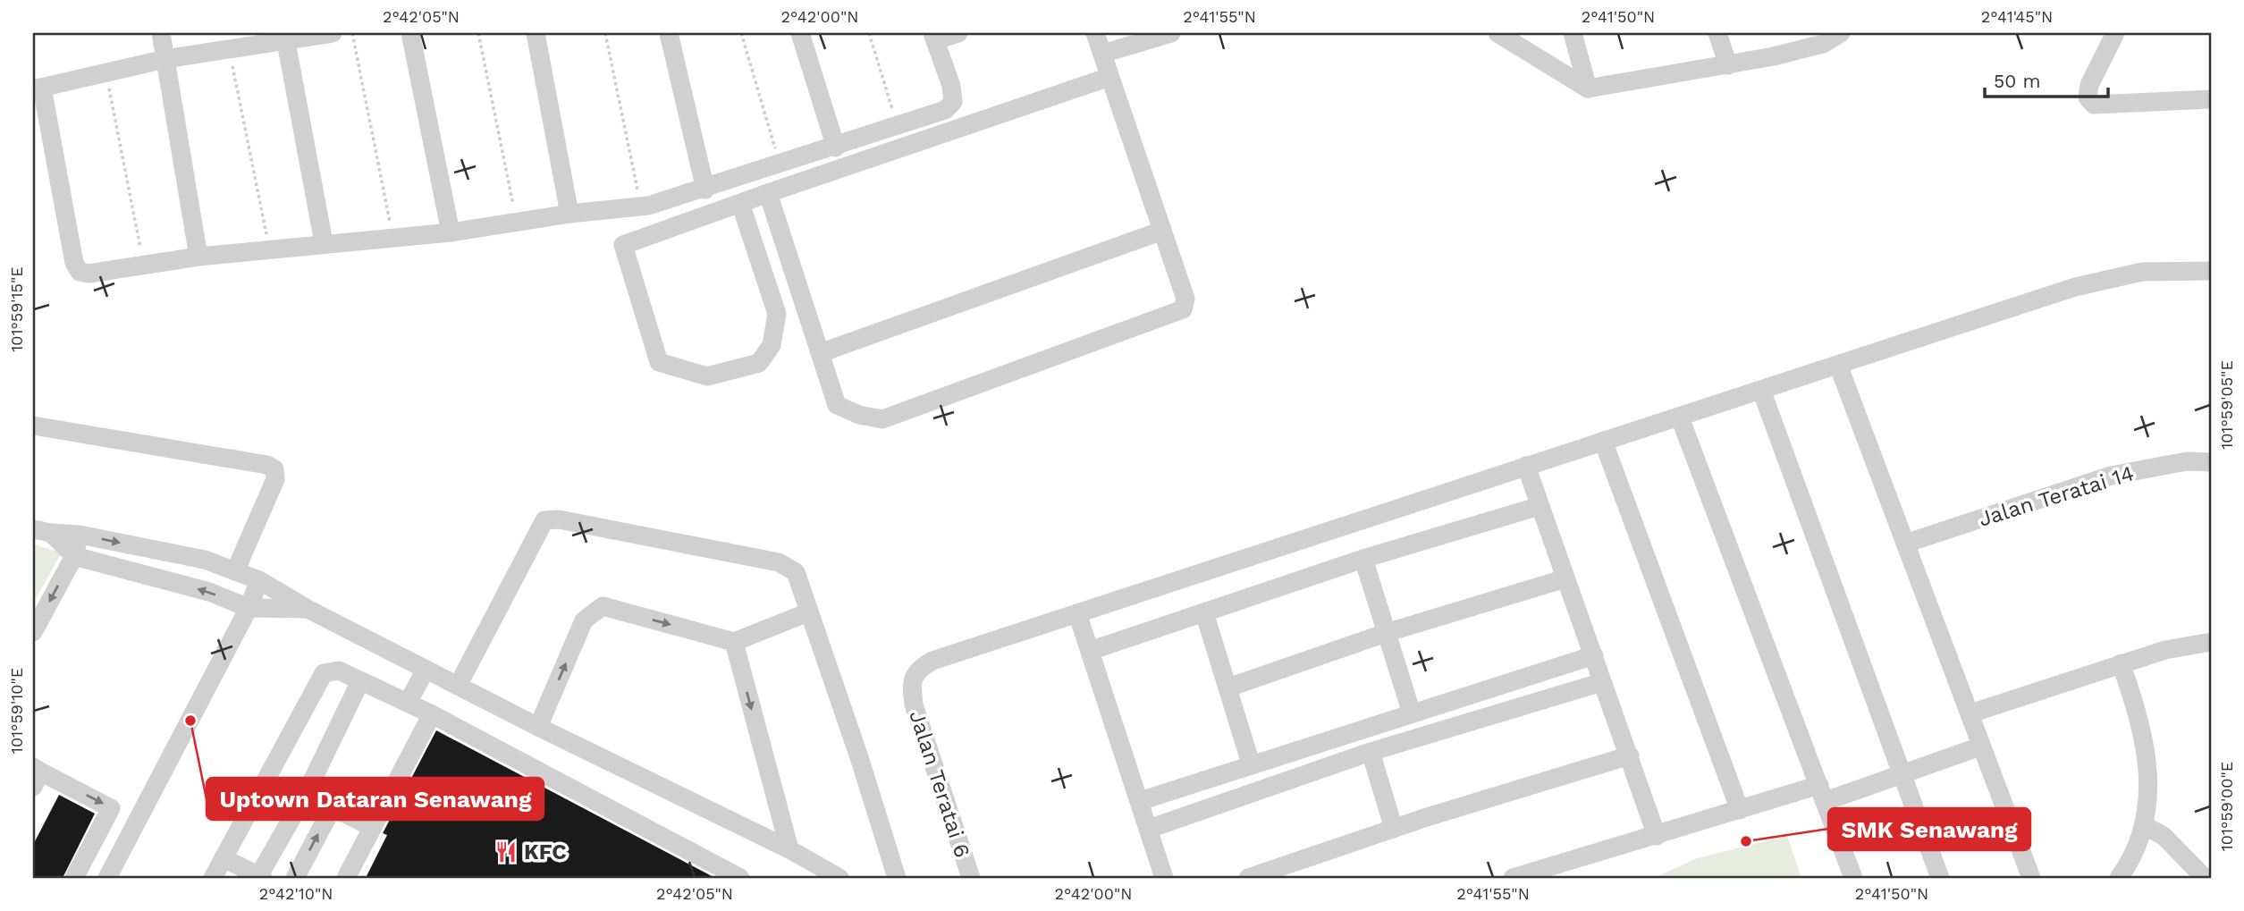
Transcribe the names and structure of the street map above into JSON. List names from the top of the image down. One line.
{"streets":{"street":["Jalan Teratai 14","Jalan Teratai 6"]},"places":{"other":["Uptown Dataran Senawang","SMK Senawang"],"restaurant":["KFC"]},"scale_bar":"50 m","coordinates":["2°42'05\"N","2°42'00\"N","2°41'55\"N","2°41'50\"N","2°41'45\"N","101°59'15\"E","101°59'05\"E","101°59'10\"E","101°59'00\"E","2°42'10\"N"]}
